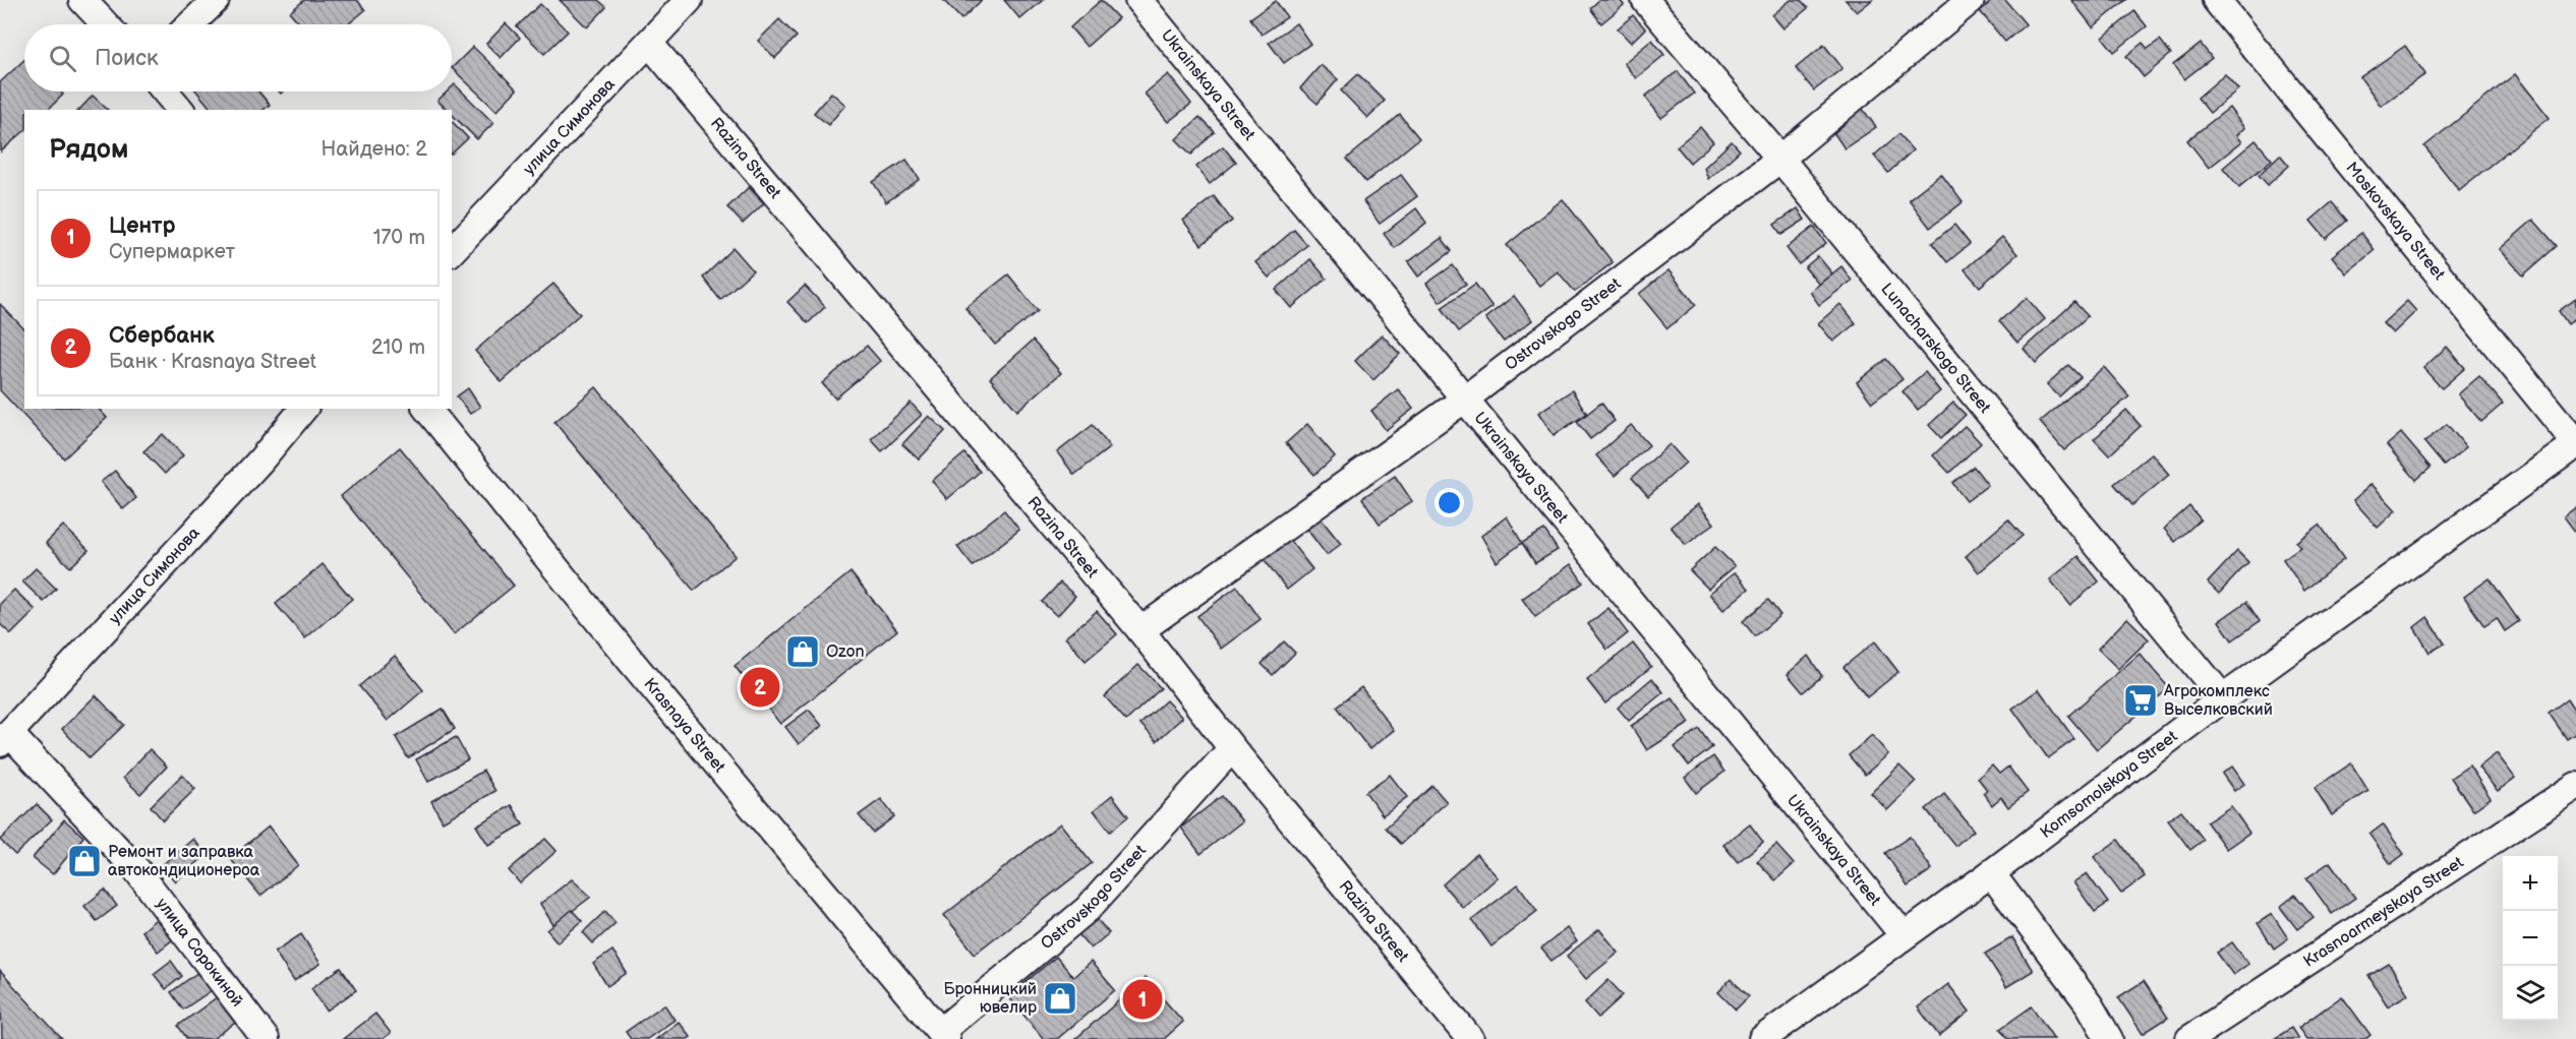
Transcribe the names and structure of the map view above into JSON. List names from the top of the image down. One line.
{"streets":{"street":["Ukrainskaya Street","улица Симонова","Razina Street","Moskovskaya Street","Ostrovskogo Street","Lunacharskogo Street","Krasnaya Street","Komsomolskaya Street","Krasnoarmeyskaya Street","улица Сорокиной"]},"crossings":[["Ukrainskaya Street","Ostrovskogo Street"],["Ukrainskaya Street","Komsomolskaya Street"],["улица Симонова","Razina Street"],["улица Симонова","улица Сорокиной"],["Razina Street","Ostrovskogo Street"],["Moskovskaya Street","Komsomolskaya Street"],["Ostrovskogo Street","Lunacharskogo Street"],["Ostrovskogo Street","Krasnaya Street"],["Lunacharskogo Street","Komsomolskaya Street"]],"places":{"shop":["Ozon","Ремонт и заправка автокондиционероа","Бронницкий ювелир"],"supermarket":["Агрокомплекс Выселковский"]},"page":{"search":"Поиск","heading":["Рядом","Найдено: 2"],"list":[{"mark":"1","name":"Центр","note":"Супермаркет","value":"170 m"},{"mark":"2","name":"Сбербанк","note":"Банк · Krasnaya Street","value":"210 m"}],"pins":["2","1"],"map_buttons":["+","−"]}}
